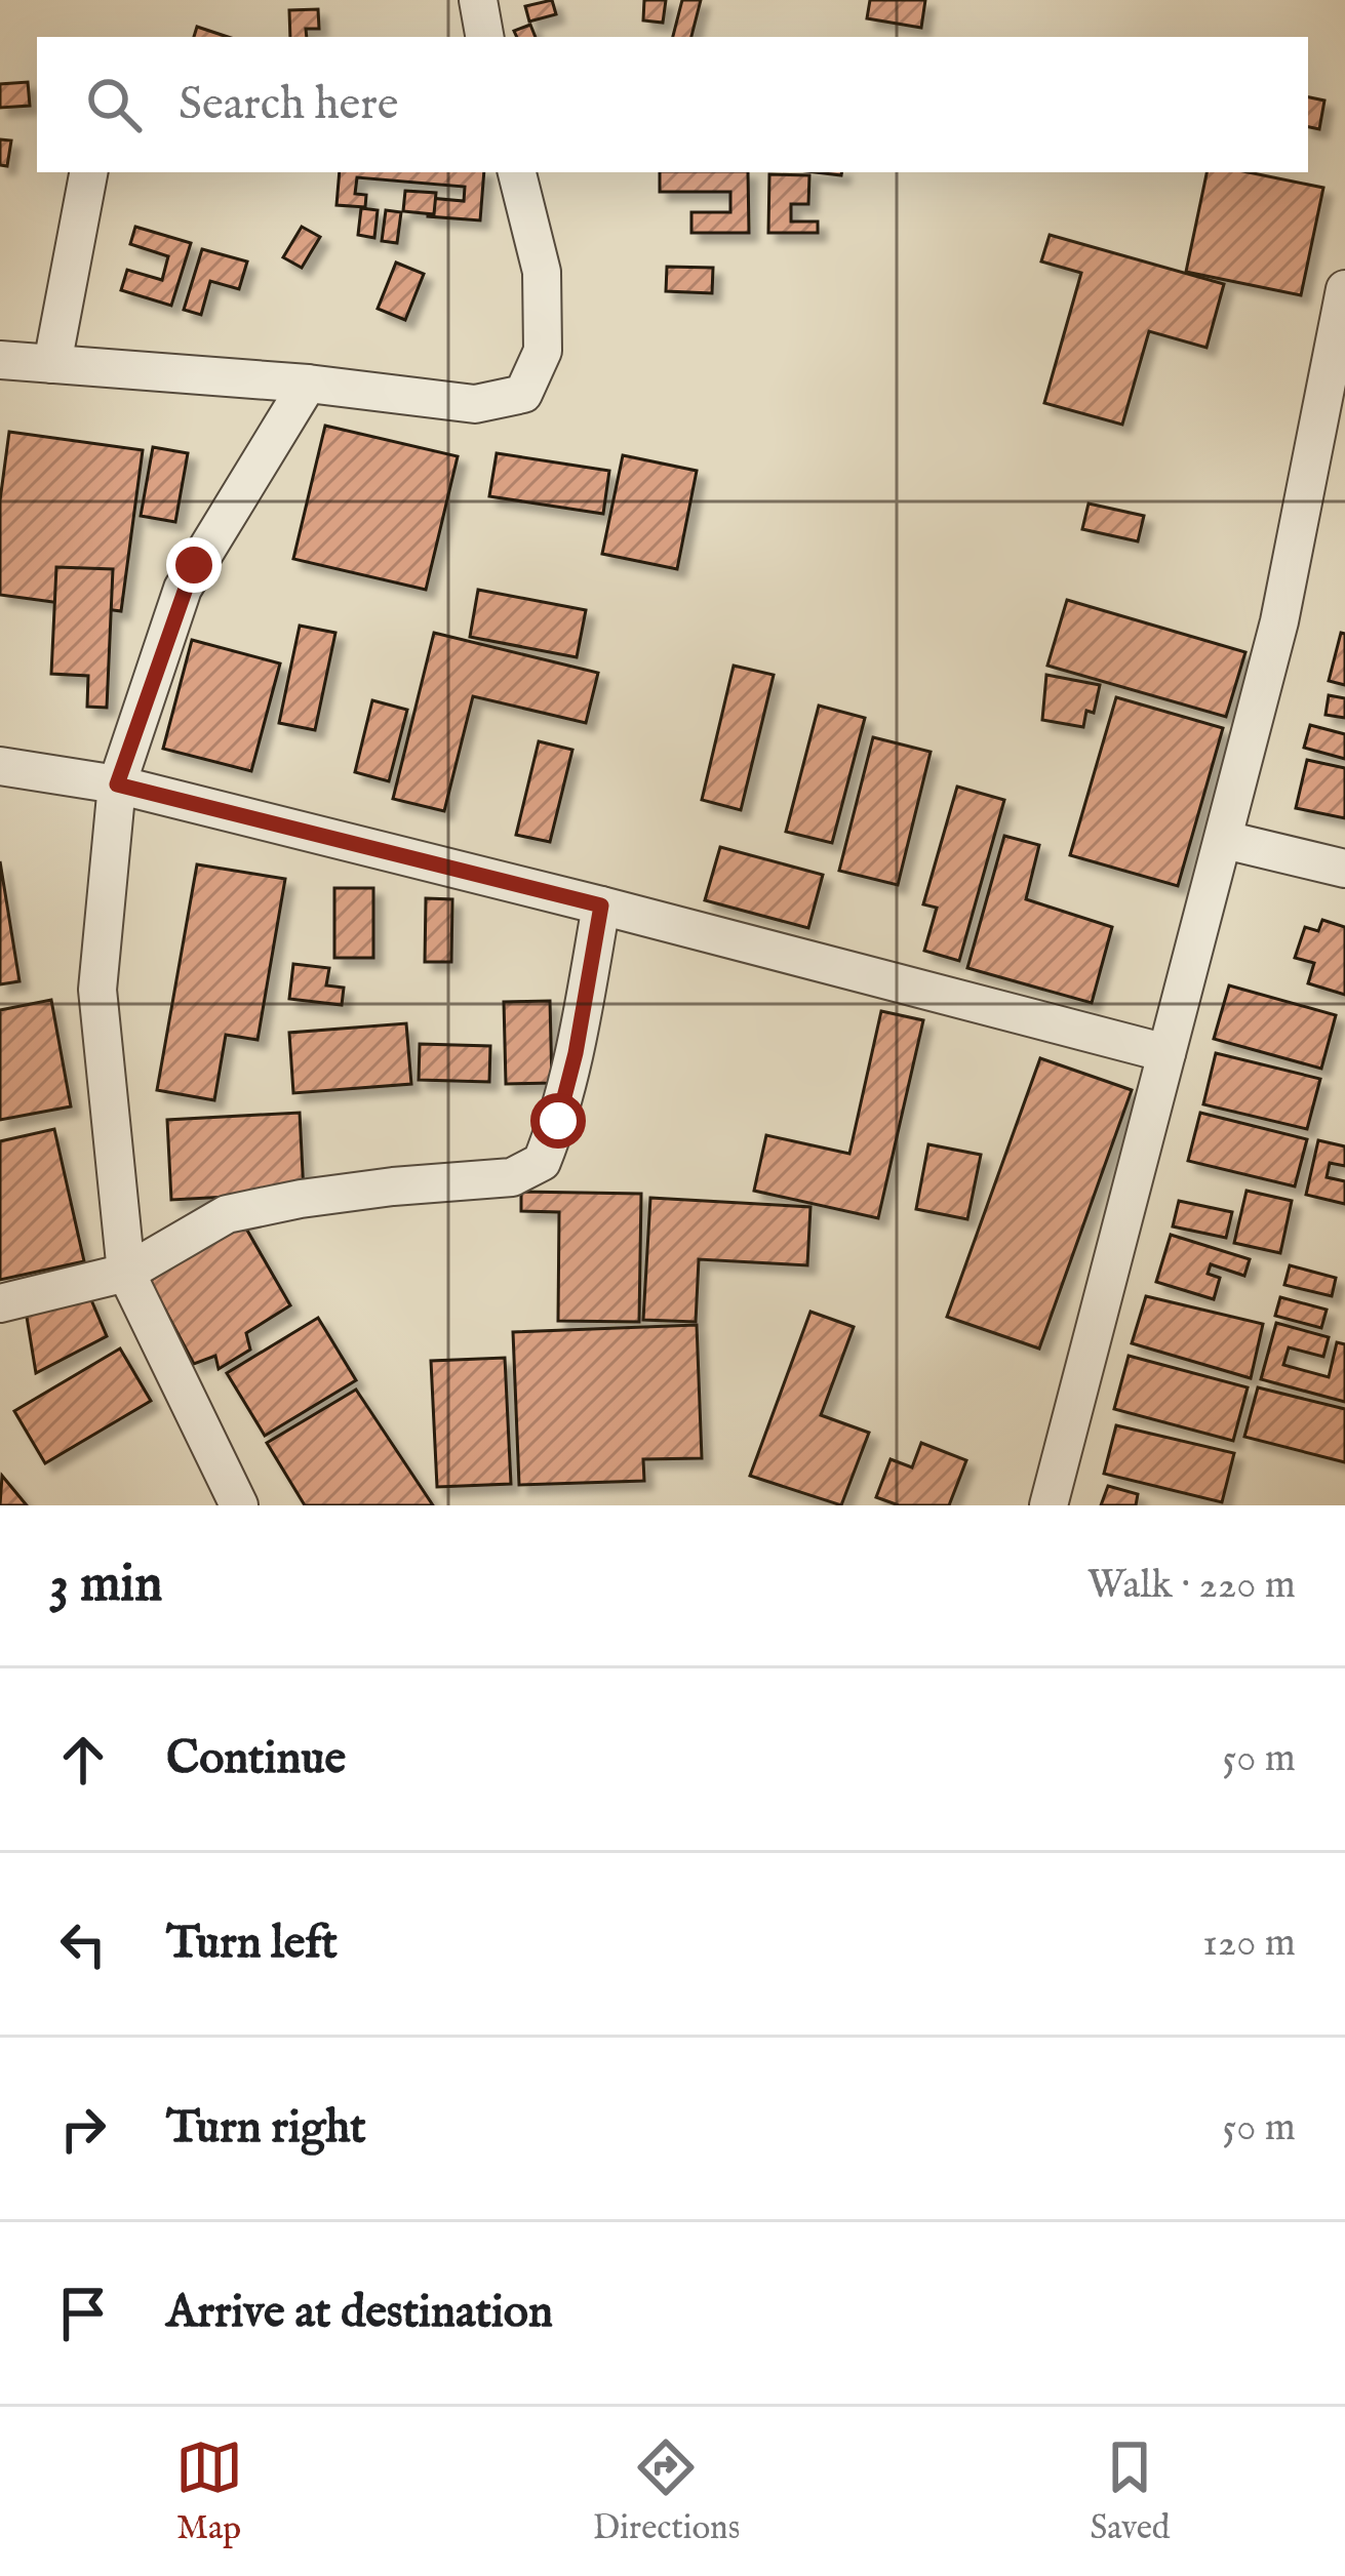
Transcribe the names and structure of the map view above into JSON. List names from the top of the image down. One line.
{"page":{"search":"Search here","heading":["3 min","Walk · 220 m"],"list":[["Continue","50 m"],["Turn left","120 m"],["Turn right","50 m"],"Arrive at destination"],"nav":["Map","Directions","Saved"]}}
